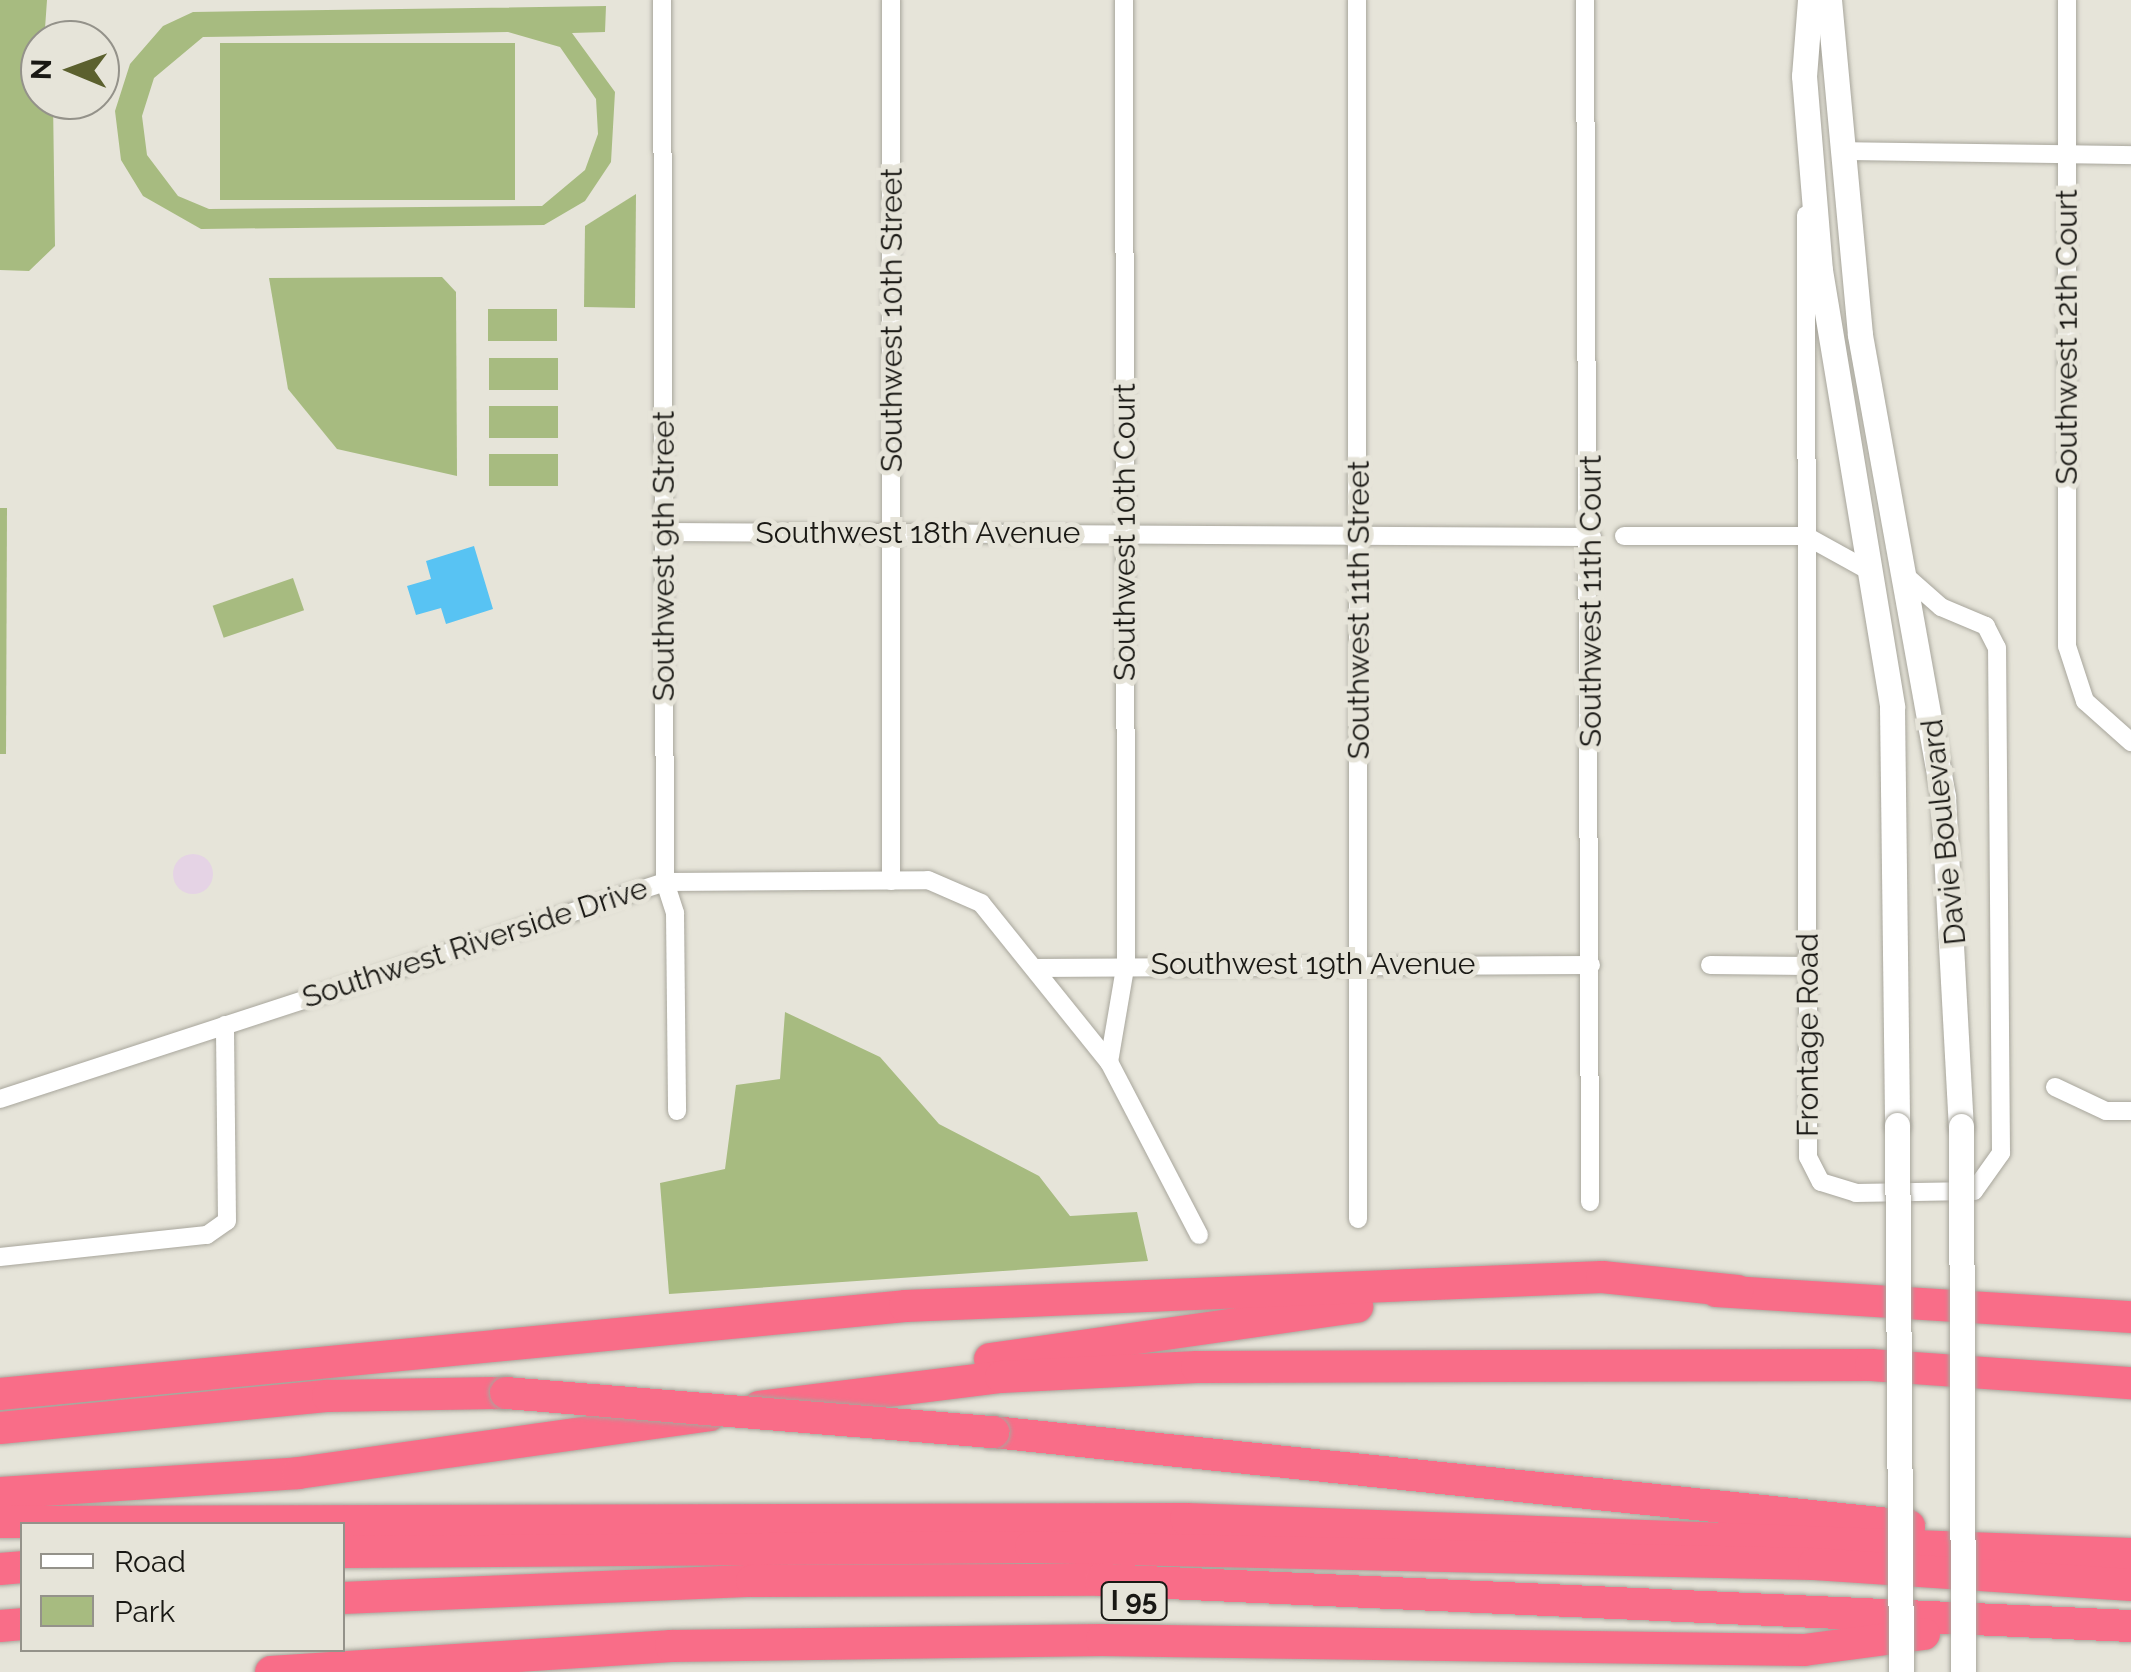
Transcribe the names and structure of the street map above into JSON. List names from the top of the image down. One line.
{"streets":{"highway":["I 95"],"main road":["Davie Boulevard"],"street":["Southwest 10th Street","Southwest 12th Court","Southwest 10th Court","Southwest 18th Avenue","Southwest 9th Street","Southwest 11th Court","Southwest 11th Street","Southwest Riverside Drive","Southwest 19th Avenue","Frontage Road"]},"crossings":[["Southwest 10th Street","Southwest 18th Avenue"],["Southwest 10th Street","Southwest Riverside Drive"],["Southwest 10th Court","Southwest 18th Avenue"],["Southwest 10th Court","Southwest Riverside Drive"],["Southwest 10th Court","Southwest 19th Avenue"],["Southwest 18th Avenue","Southwest 9th Street"],["Southwest 18th Avenue","Southwest 11th Court"],["Southwest 18th Avenue","Southwest 11th Street"],["Southwest 9th Street","Southwest Riverside Drive"],["Southwest 11th Court","Southwest 19th Avenue"],["Southwest 11th Street","Southwest 19th Avenue"],["Davie Boulevard","Frontage Road"],["Southwest Riverside Drive","Southwest 19th Avenue"]],"legend":["Road","Park"],"north":"left"}
